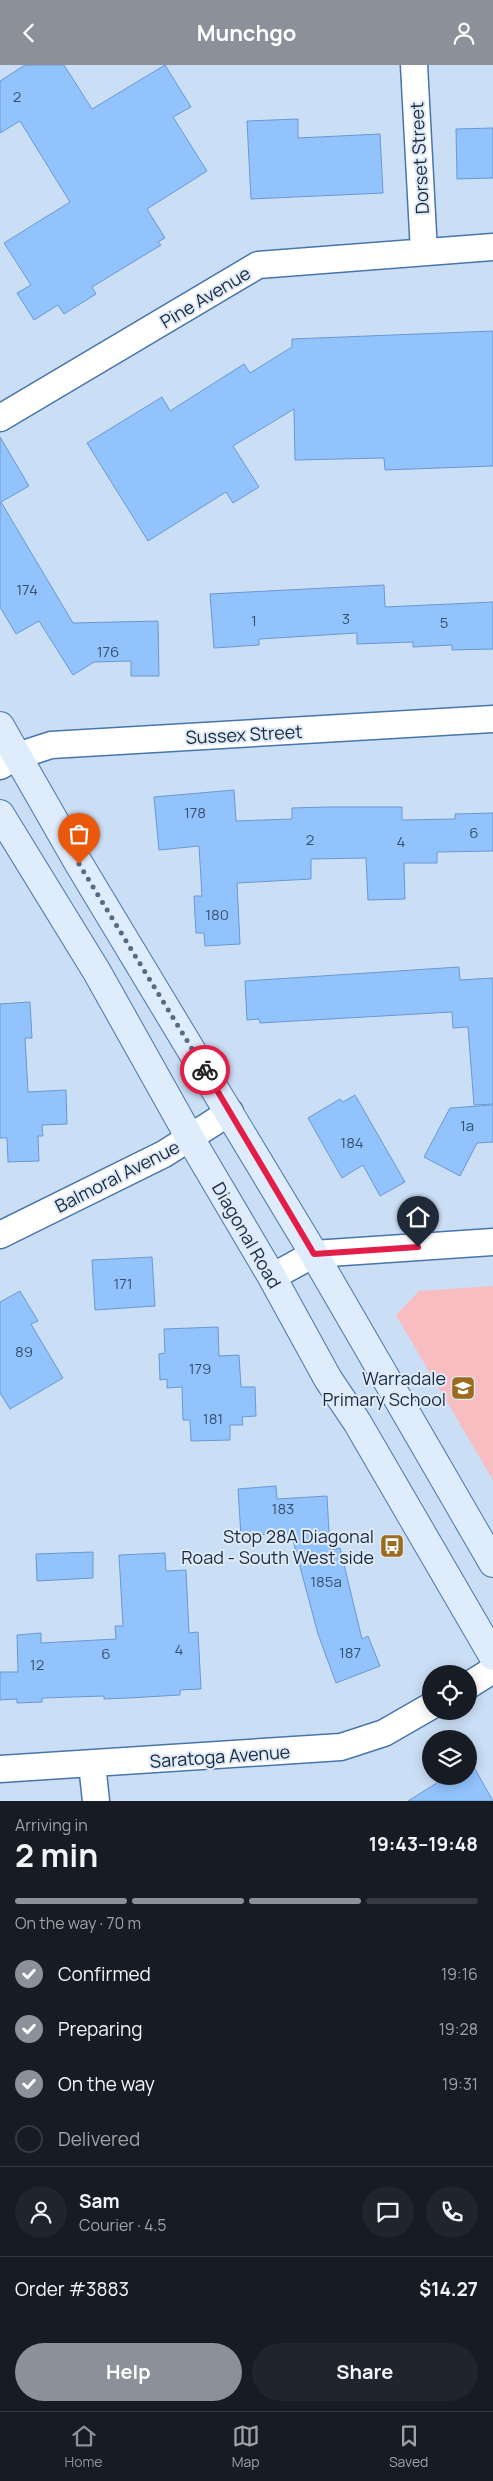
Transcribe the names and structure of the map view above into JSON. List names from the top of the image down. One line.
{"streets":{"main road":["Diagonal Road"],"street":["Dorset Street","Pine Avenue","Sussex Street","Balmoral Avenue","Saratoga Avenue"]},"crossings":[["Dorset Street","Pine Avenue"],["Balmoral Avenue","Diagonal Road"]],"places":{"school or university":["Warradale Primary School"],"bus stop":["Stop 28A Diagonal Road - South West side"]},"house_numbers":["2","174","3","1","5","176","178","6","2","4","180","1a","184","171","89","179","181","183","185a","4","187","6","12"],"page":{"header":"Munchgo","heading":["2 min","Arriving in","19:43–19:48"],"panel":["Sam","Courier · 4.5","Order #3883","$14.27"],"bar":"On the way · 70 m","list":[["Confirmed","19:16"],["Preparing","19:28"],["On the way","19:31"],"Delivered"],"buttons":["Help","Share"],"tabs":["Home","Map","Saved"]}}
